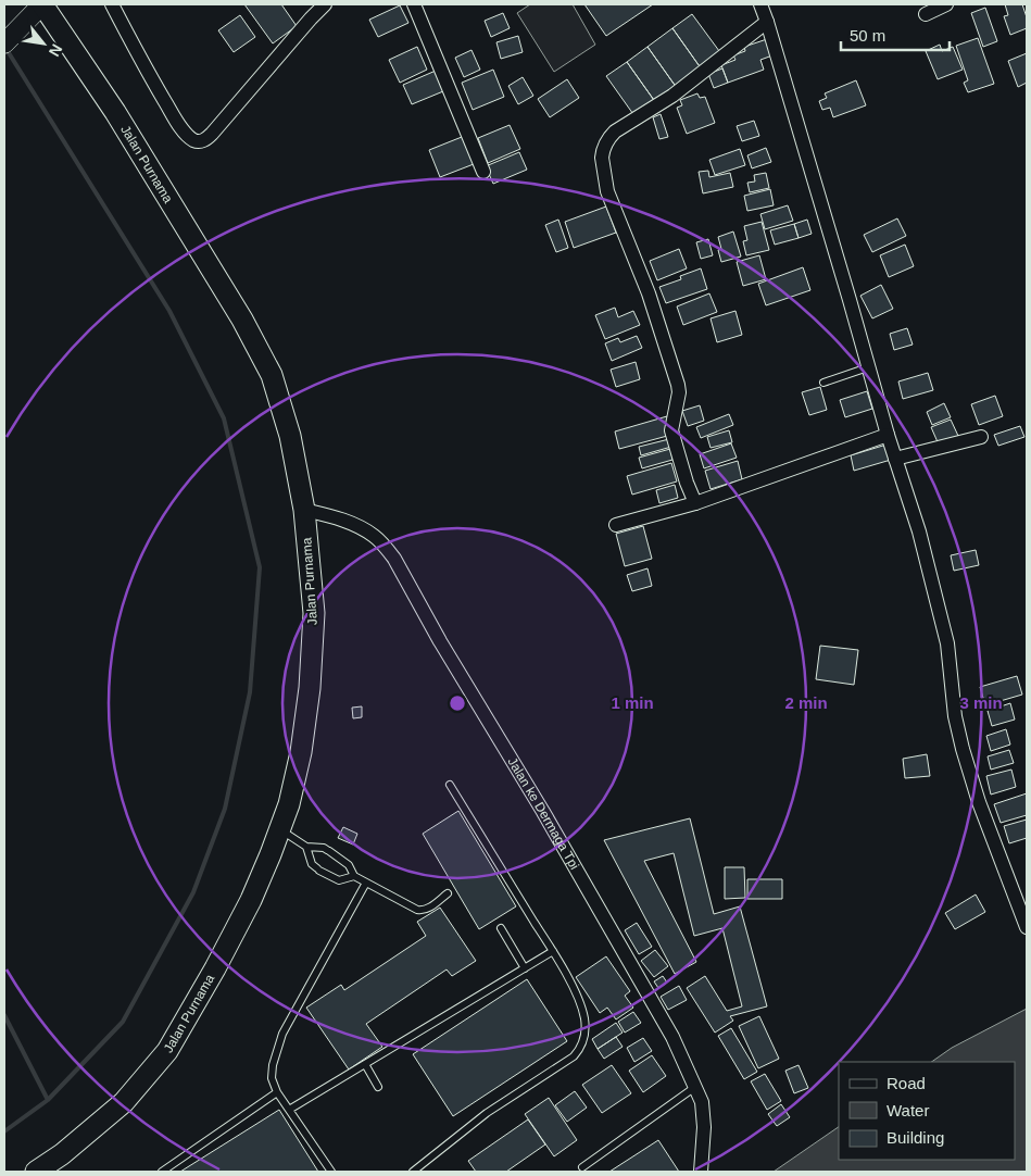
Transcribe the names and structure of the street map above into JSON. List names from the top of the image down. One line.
{"streets":{"main road":["Jalan Purnama"],"street":["Jalan ke Dermaga Tpi"]},"crossings":[["Jalan Purnama","Jalan ke Dermaga Tpi"]],"legend":["Road","Water","Building"],"scale_bar":"50 m","north":"bottom right","rings":["1 min","2 min","3 min"]}
